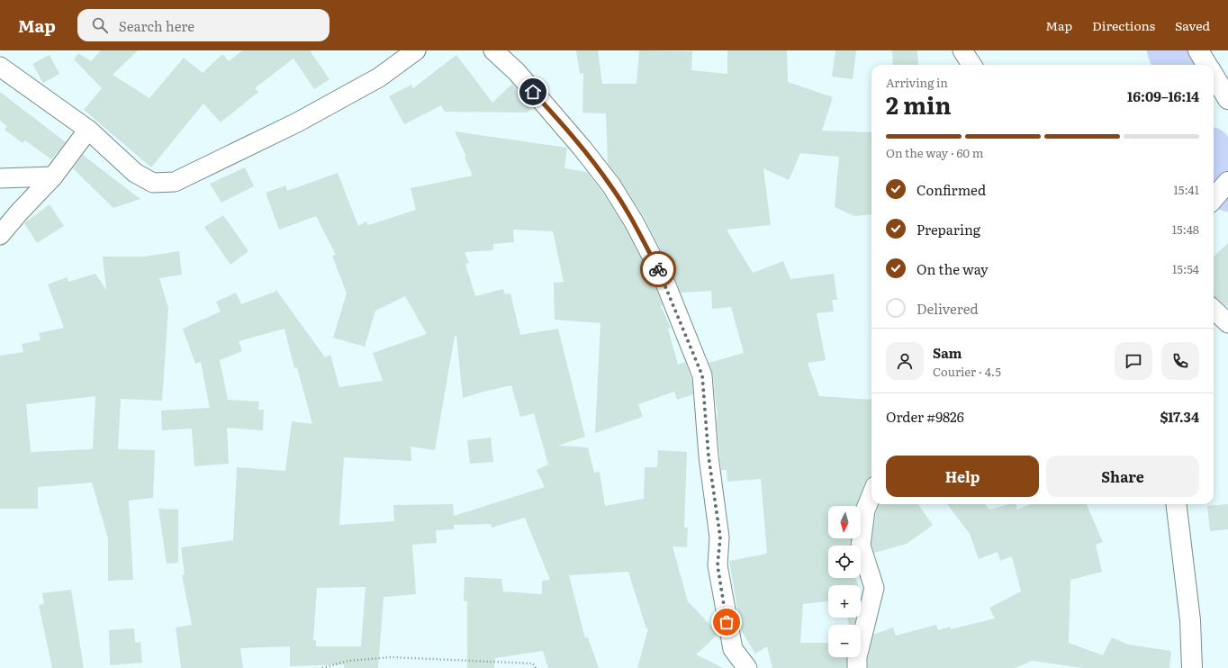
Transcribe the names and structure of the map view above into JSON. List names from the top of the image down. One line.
{"north":"bottom","page":{"header":"Map","search":"Search here","nav":["Map","Directions","Saved"],"heading":["2 min","Arriving in","16:09–16:14"],"panel":["Sam","Courier · 4.5","Order #9826","$17.34"],"bar":"On the way · 60 m","list":[["Confirmed","15:41"],["Preparing","15:48"],["On the way","15:54"],"Delivered"],"buttons":["Help","Share"],"map_buttons":["+","−"]}}
